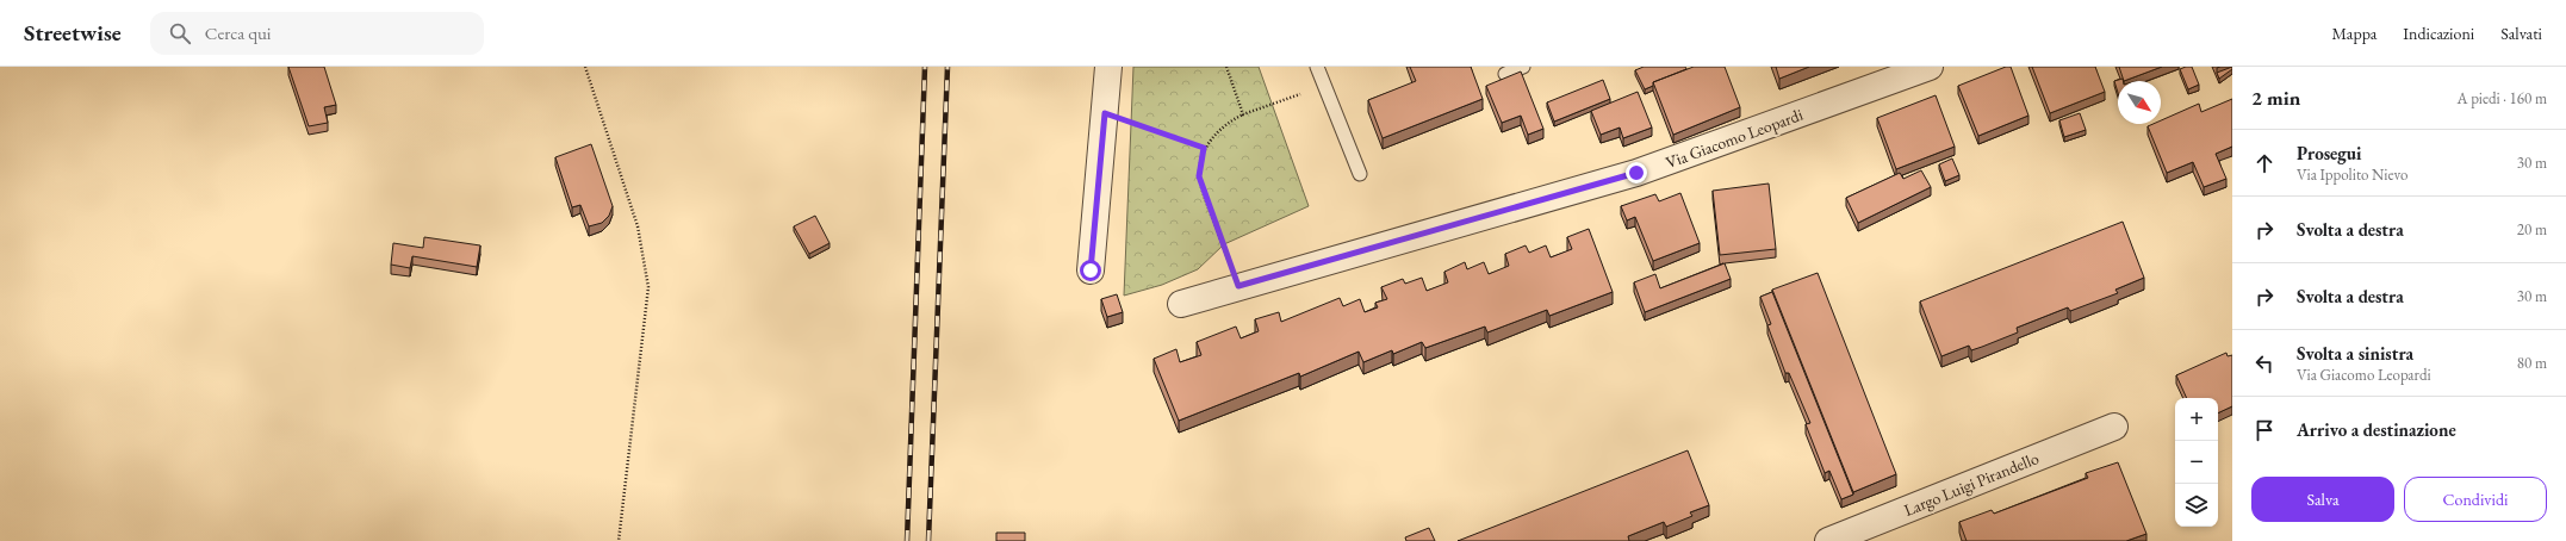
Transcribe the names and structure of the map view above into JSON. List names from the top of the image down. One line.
{"streets":{"street":["Via Giacomo Leopardi","Largo Luigi Pirandello"]},"north":"bottom right","page":{"header":"Streetwise","search":"Cerca qui","nav":["Mappa","Indicazioni","Salvati"],"heading":["2 min","A piedi · 160 m"],"list":[["Prosegui","Via Ippolito Nievo","30 m"],["Svolta a destra","20 m"],["Svolta a destra","30 m"],["Svolta a sinistra","Via Giacomo Leopardi","80 m"],"Arrivo a destinazione"],"map_buttons":["+","−"],"buttons":["Salva","Condividi"]}}
